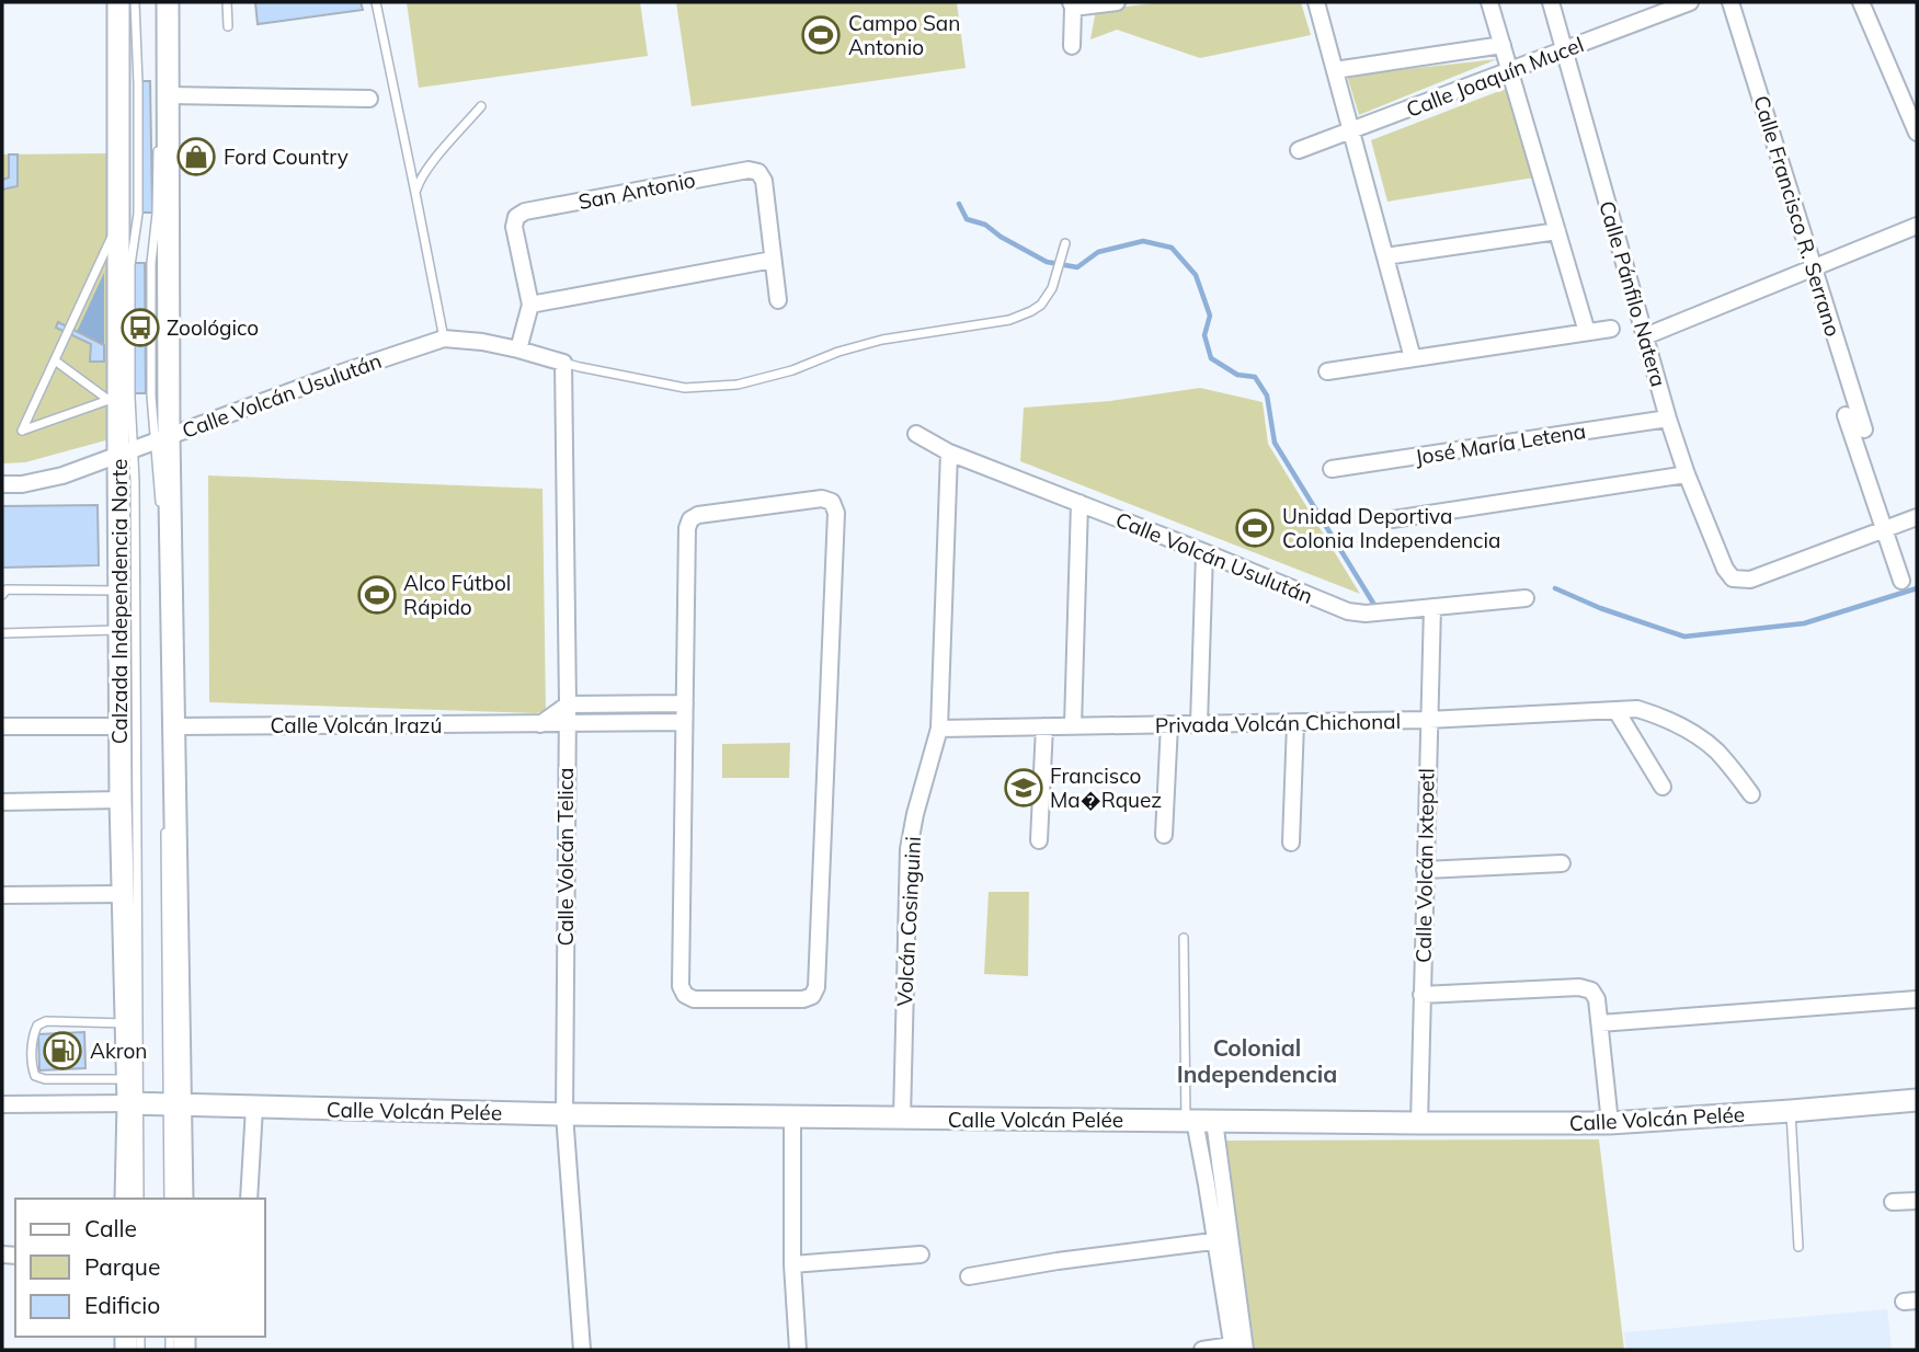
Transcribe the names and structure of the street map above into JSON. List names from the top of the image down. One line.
{"streets":{"street":["Calle Joaquín Mucel","San Antonio","Calle Francisco R. Serrano","Calle Pánfilo Natera","Calle Volcán Usulután","José María Letena","Calzada Independencia Norte","Privada Volcán Chichonal","Calle Volcán Irazú","Calle Volcán Telica","Calle Volcán Ixtepetl","Volcán Cosinguini","Calle Volcán Pelée"]},"crossings":[["Calle Joaquín Mucel","Calle Pánfilo Natera"],["San Antonio","Calle Volcán Usulután"],["Calle Pánfilo Natera","José María Letena"],["Calle Volcán Usulután","Calzada Independencia Norte"],["Calle Volcán Usulután","Calle Volcán Telica"],["Calle Volcán Usulután","Calle Volcán Ixtepetl"],["Calle Volcán Usulután","Volcán Cosinguini"],["Calzada Independencia Norte","Calle Volcán Irazú"],["Calzada Independencia Norte","Calle Volcán Pelée"],["Privada Volcán Chichonal","Calle Volcán Ixtepetl"],["Privada Volcán Chichonal","Volcán Cosinguini"],["Calle Volcán Irazú","Calle Volcán Telica"],["Calle Volcán Telica","Calle Volcán Pelée"],["Calle Volcán Ixtepetl","Calle Volcán Pelée"],["Volcán Cosinguini","Calle Volcán Pelée"]],"districts":["Colonial Independencia"],"places":{"sports":["Campo San Antonio","Unidad Deportiva Colonia Independencia","Alco Fútbol Rápido"],"shop":["Ford Country"],"bus stop":["Zoológico"],"school or university":["Francisco Ma�Rquez"],"fuel station":["Akron"]},"legend":["Calle","Parque","Edificio"]}
